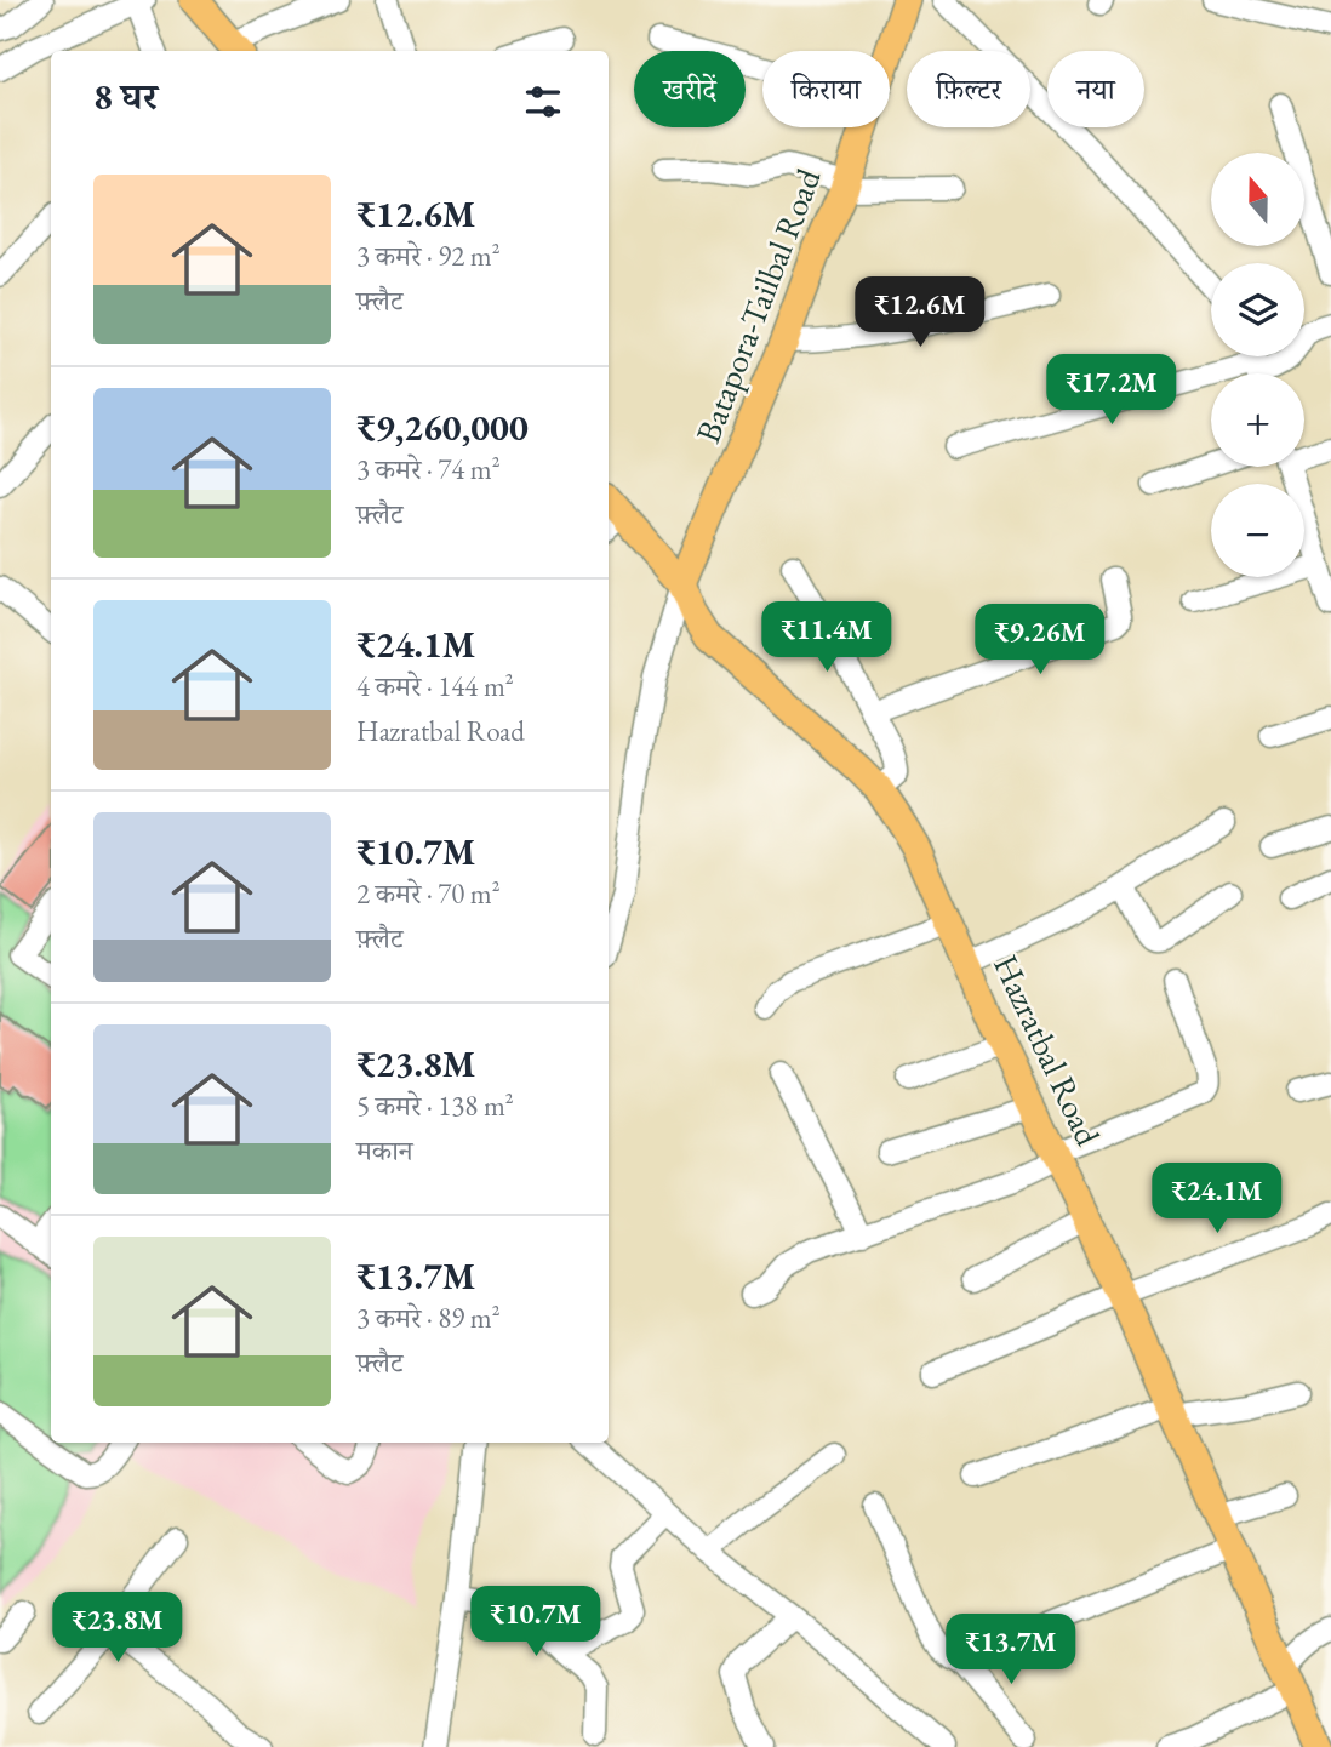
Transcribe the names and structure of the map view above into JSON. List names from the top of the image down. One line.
{"streets":{"main road":["Batapora-Tailbal Road","Hazratbal Road"]},"crossings":[["Batapora-Tailbal Road","Hazratbal Road"]],"north":"top","page":{"chip":["खरीदें","किराया","फ़िल्टर","नया"],"heading":"8 घर","map_buttons":["+","−"],"list":[{"name":"₹12.6M","note":"3 कमरे · 92 m² · फ़्लैट"},{"name":"₹9,260,000","note":"3 कमरे · 74 m² · फ़्लैट"},{"name":"₹24.1M","note":"4 कमरे · 144 m² · Hazratbal Road"},{"name":"₹10.7M","note":"2 कमरे · 70 m² · फ़्लैट"},{"name":"₹23.8M","note":"5 कमरे · 138 m² · मकान"},{"name":"₹13.7M","note":"3 कमरे · 89 m² · फ़्लैट"}],"price":["₹12.6M","₹17.2M","₹11.4M","₹9.26M","₹24.1M","₹10.7M","₹23.8M","₹13.7M"]}}
